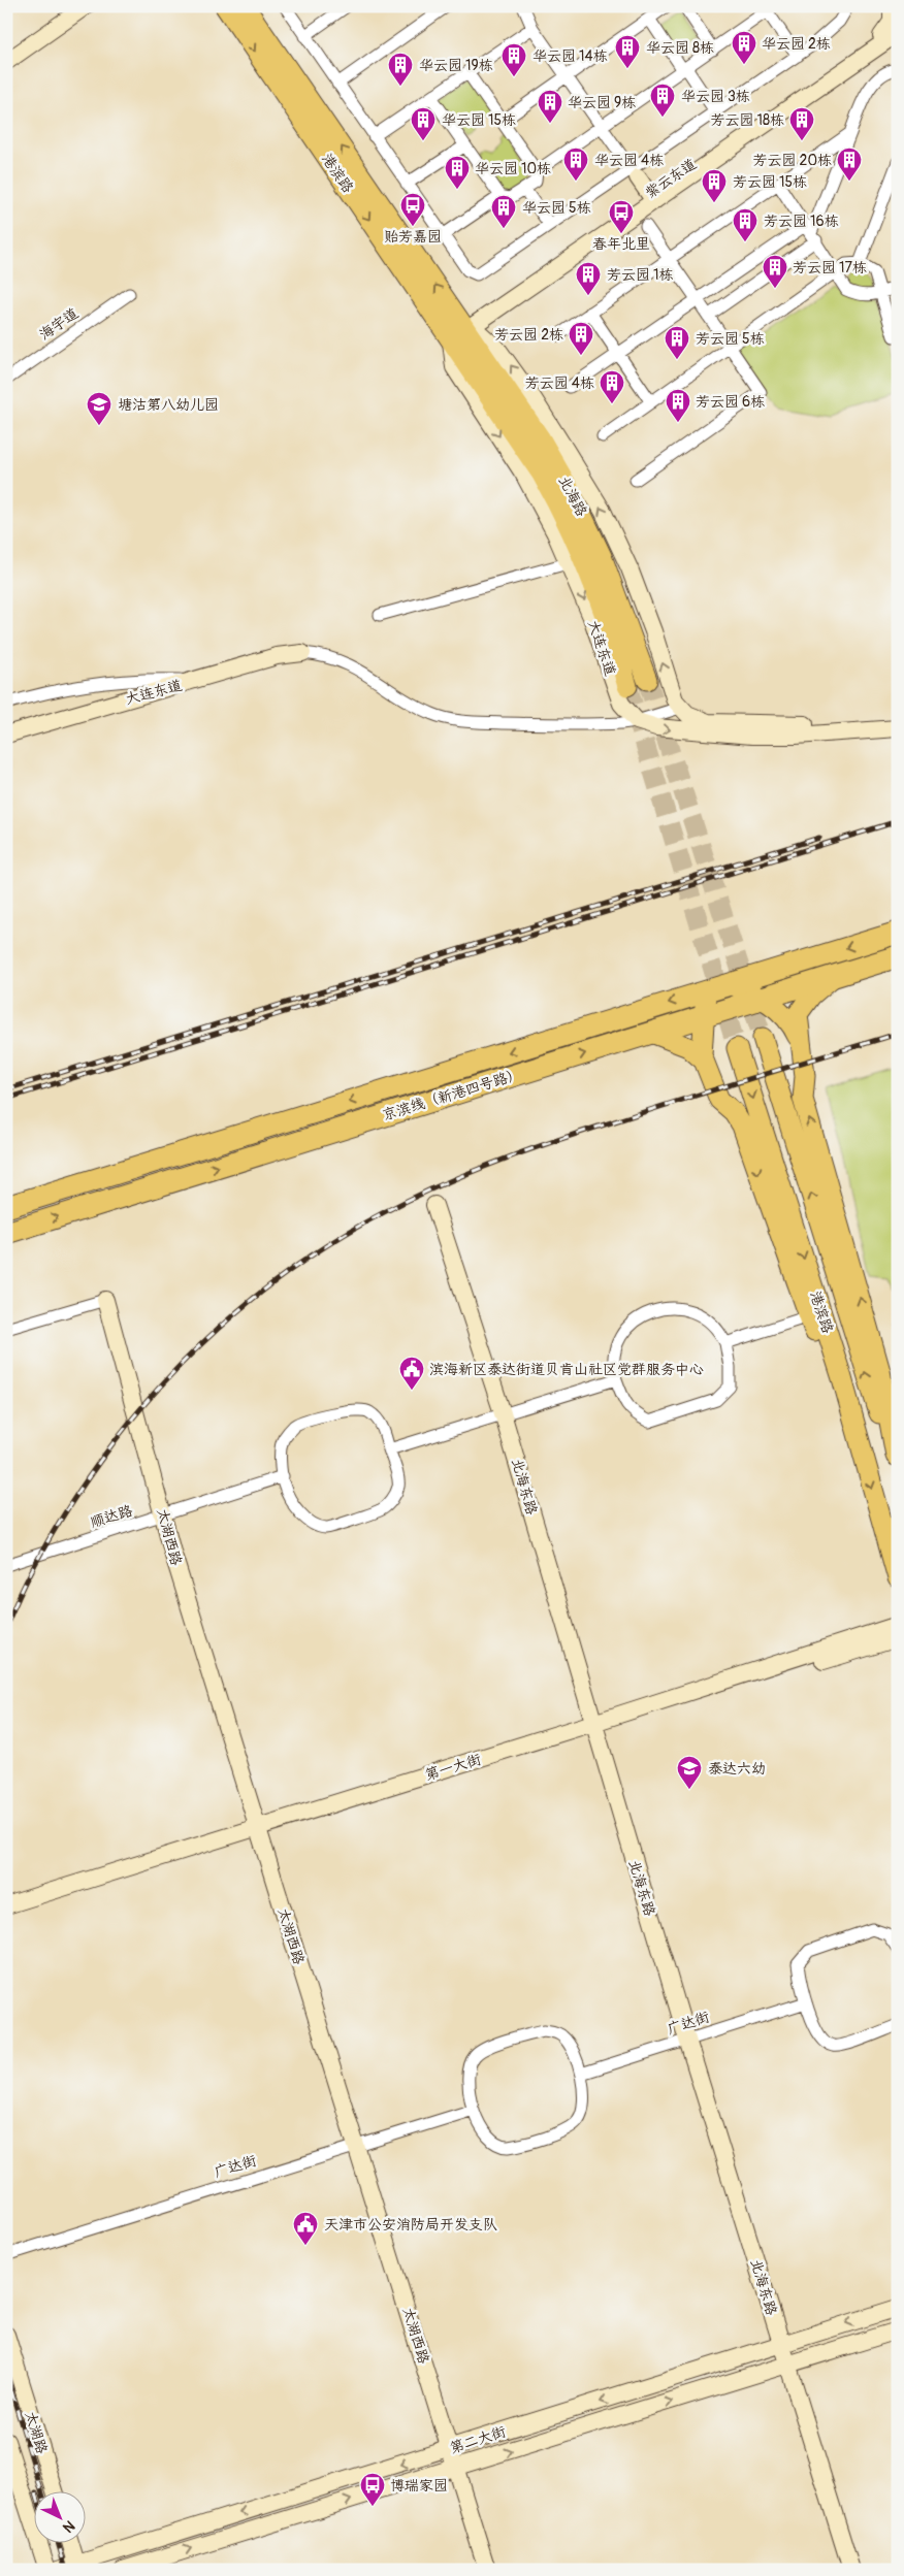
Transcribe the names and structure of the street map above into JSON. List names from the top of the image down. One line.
{"streets":{"highway":["京滨线（新港四号路）"],"main road":["港滨路","紫云东道","北海路","大连东道","北海东路","太湖西路","第一大街","太湖路","第二大街"],"street":["海宇道","顺达路","广达街"]},"crossings":[["港滨路","紫云东道"],["港滨路","北海路"],["港滨路","大连东道"],["紫云东道","北海路"],["紫云东道","大连东道"],["北海路","大连东道"],["北海东路","第一大街"],["北海东路","广达街"],["北海东路","第二大街"],["顺达路","太湖西路"],["太湖西路","第一大街"],["太湖西路","广达街"],["太湖西路","第二大街"]],"places":{"building":["华云园 2栋","华云园 8栋","华云园 14栋","华云园 19栋","华云园 3栋","华云园 9栋","华云园 15栋","芳云园 18栋","华云园 4栋","芳云园 20栋","华云园 10栋","芳云园 15栋","华云园 5栋","芳云园 16栋","芳云园 17栋","芳云园 1栋","芳云园 2栋","芳云园 5栋","芳云园 4栋","芳云园 6栋"],"bus stop":["贻芳嘉园","春年北里","博瑞家园"],"school or university":["塘沽第八幼儿园","泰达六幼"],"public building":["滨海新区泰达街道贝肯山社区党群服务中心","天津市公安消防局开发支队"]},"north":"bottom right"}
